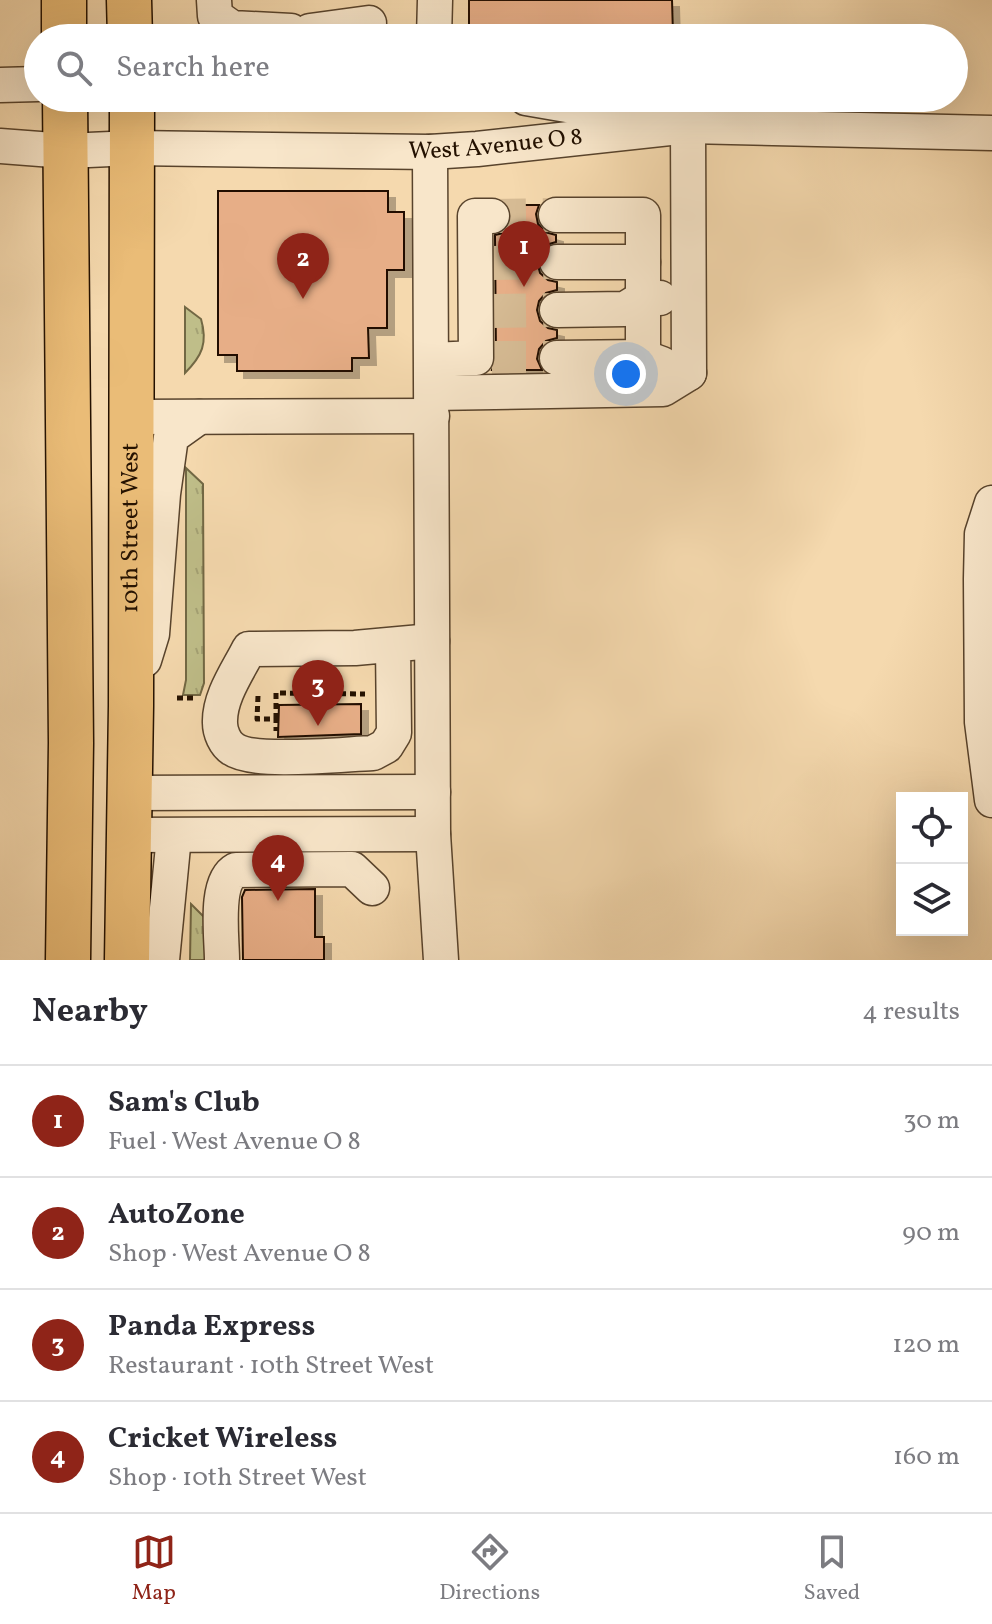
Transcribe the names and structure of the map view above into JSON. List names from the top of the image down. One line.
{"streets":{"main road":["10th Street West"],"street":["West Avenue O 8"]},"crossings":[["West Avenue O 8","10th Street West"]],"page":{"search":"Search here","pins":["1","2","3","4"],"heading":["Nearby","4 results"],"list":[{"mark":"1","name":"Sam's Club","note":"Fuel · West Avenue O 8","value":"30 m"},{"mark":"2","name":"AutoZone","note":"Shop · West Avenue O 8","value":"90 m"},{"mark":"3","name":"Panda Express","note":"Restaurant · 10th Street West","value":"120 m"},{"mark":"4","name":"Cricket Wireless","note":"Shop · 10th Street West","value":"160 m"}],"nav":["Map","Directions","Saved"]}}
